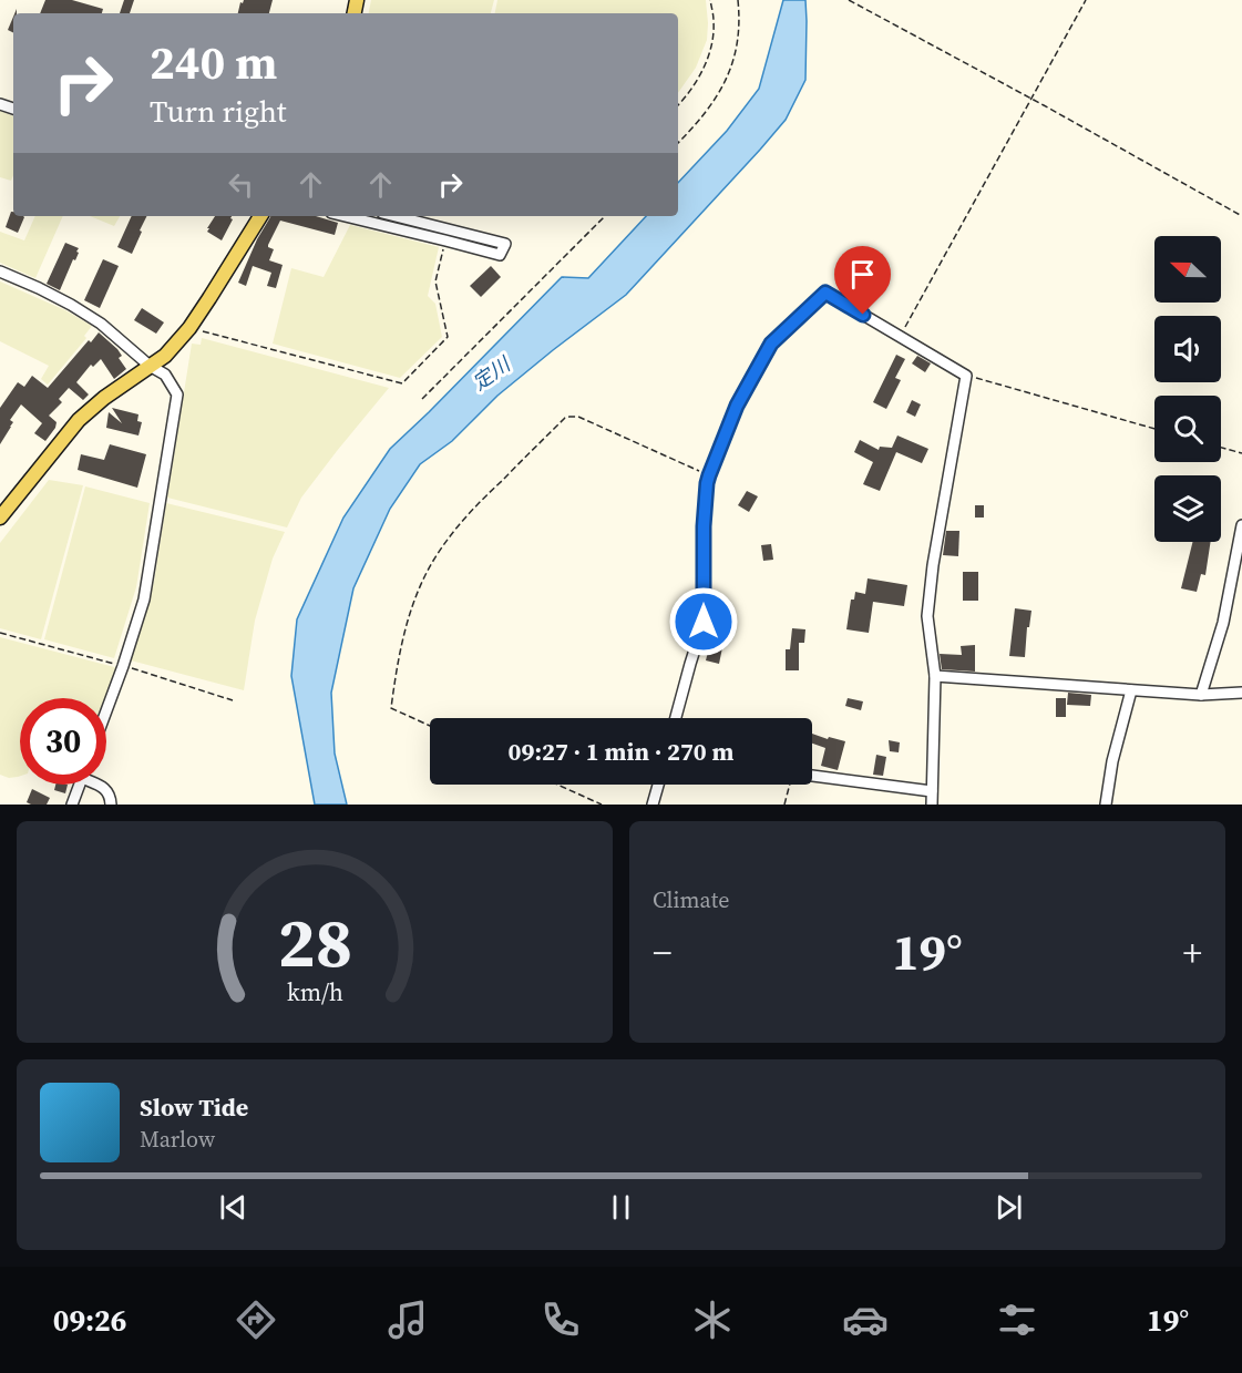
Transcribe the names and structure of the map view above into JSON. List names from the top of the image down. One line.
{"water":["定川"],"north":"left","page":{"turn":["240 m","Turn right"],"limit":"30","trip":"09:27 · 1 min · 270 m","tile":"Climate","heat":["−","19°","+"],"song":["Slow Tide","Marlow"],"tabs":["09:26","19°"],"gauge":["28","km/h"]}}
